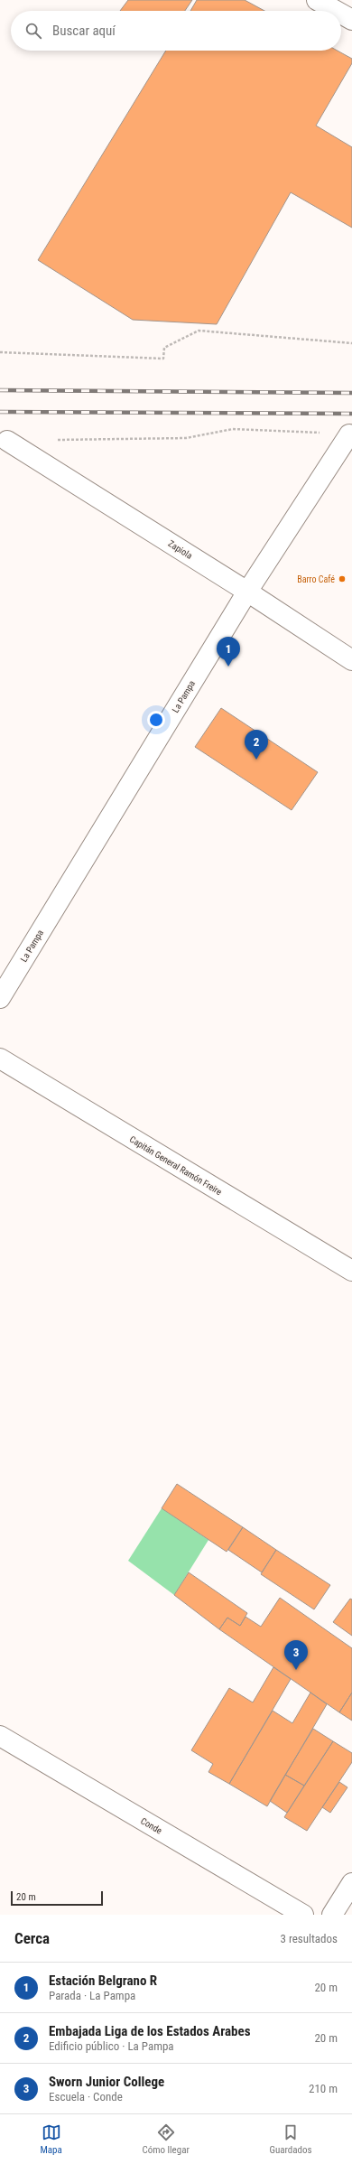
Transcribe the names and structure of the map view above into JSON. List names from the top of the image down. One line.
{"streets":{"street":["Zapiola","La Pampa","Capitán General Ramón Freire","Conde"]},"crossings":[["Zapiola","La Pampa"]],"places":["Barro Café"],"scale_bar":"20 m","page":{"search":"Buscar aquí","pins":["1","2","3"],"scale":"20 m","heading":["Cerca","3 resultados"],"list":[{"mark":"1","name":"Estación Belgrano R","note":"Parada · La Pampa","value":"20 m"},{"mark":"2","name":"Embajada Liga de los Estados Arabes","note":"Edificio público · La Pampa","value":"20 m"},{"mark":"3","name":"Sworn Junior College","note":"Escuela · Conde","value":"210 m"}],"nav":["Mapa","Cómo llegar","Guardados"]}}
